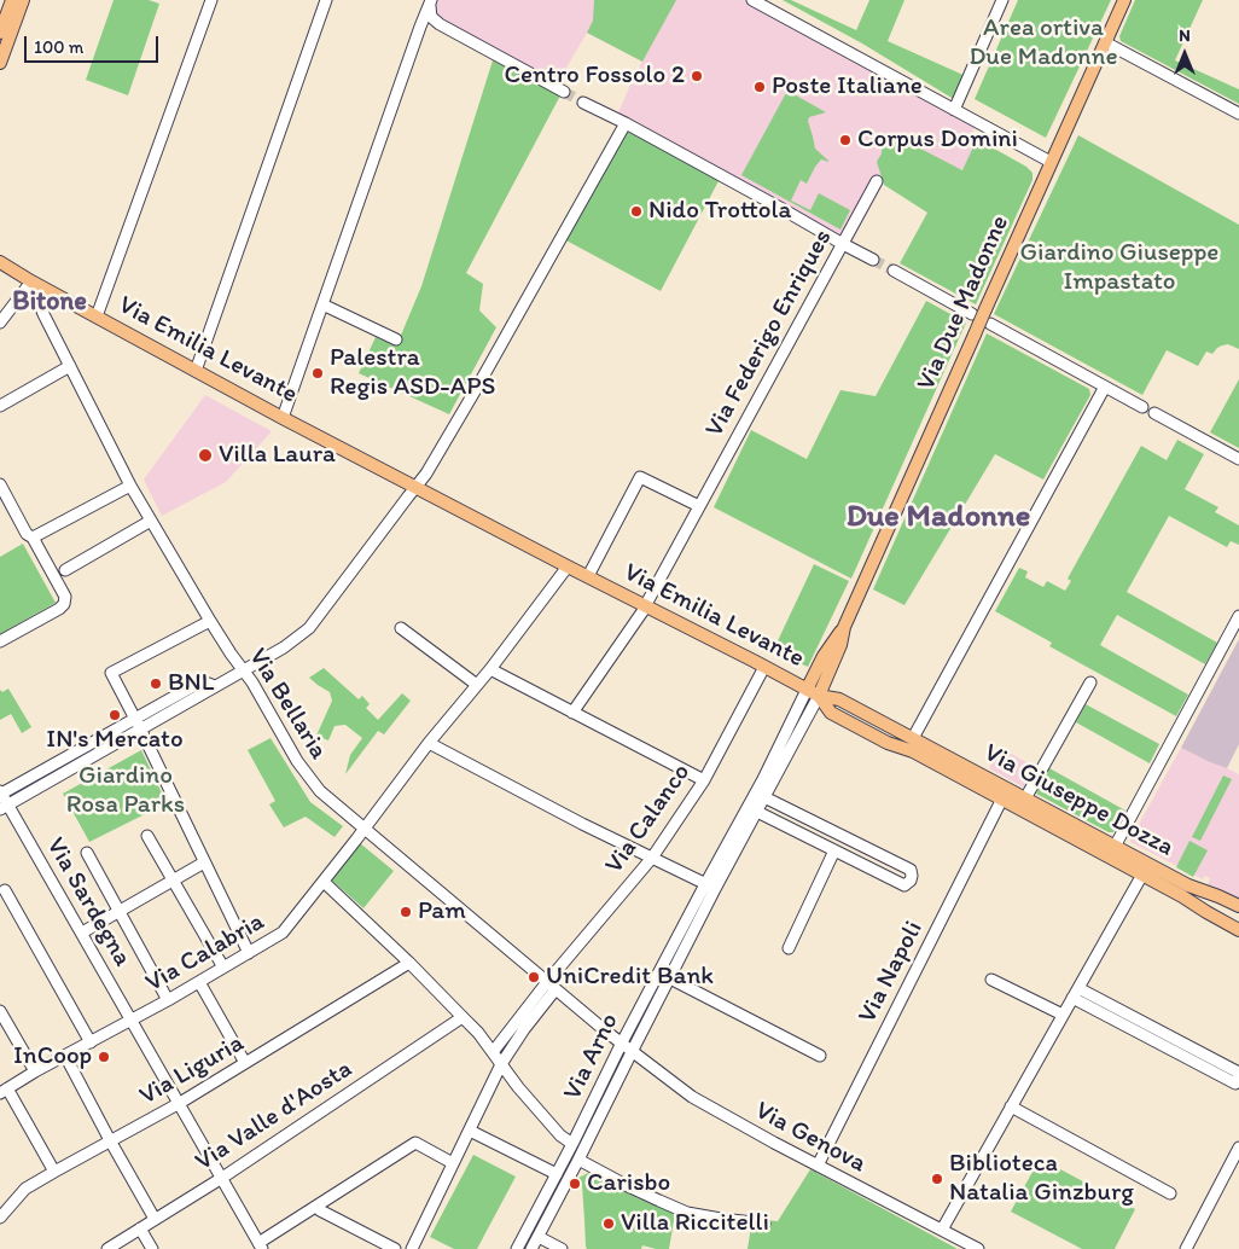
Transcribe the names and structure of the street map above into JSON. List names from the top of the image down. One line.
{"streets":{"main road":["Via Due Madonne","Via Emilia Levante","Via Giuseppe Dozza"],"street":["Via Federigo Enriques","Via Bellaria","Via Calanco","Via Sardegna","Via Calabria","Via Napoli","Via Arno","Via Liguria","Via Valle d'Aosta","Via Genova"]},"crossings":[["Via Due Madonne","Via Emilia Levante"],["Via Due Madonne","Via Giuseppe Dozza"],["Via Due Madonne","Via Arno"],["Via Federigo Enriques","Via Emilia Levante"],["Via Emilia Levante","Via Bellaria"],["Via Emilia Levante","Via Giuseppe Dozza"],["Via Emilia Levante","Via Calanco"],["Via Emilia Levante","Via Calabria"],["Via Emilia Levante","Via Arno"],["Via Bellaria","Via Calanco"],["Via Bellaria","Via Calabria"],["Via Bellaria","Via Arno"],["Via Bellaria","Via Genova"],["Via Giuseppe Dozza","Via Napoli"],["Via Giuseppe Dozza","Via Arno"],["Via Sardegna","Via Calabria"],["Via Sardegna","Via Liguria"],["Via Sardegna","Via Valle d'Aosta"],["Via Napoli","Via Genova"],["Via Arno","Via Genova"]],"districts":["Bitone","Due Madonne"],"parks":["Area ortiva Due Madonne","Giardino Giuseppe Impastato","Giardino Rosa Parks"],"places":["Centro Fossolo 2","Poste Italiane","Corpus Domini","Nido Trottola","Palestra Regis ASD-APS","Villa Laura","BNL","IN's Mercato","Pam","UniCredit Bank","InCoop","Biblioteca Natalia Ginzburg","Carisbo","Villa Riccitelli"],"scale_bar":"100 m","north":"top"}
